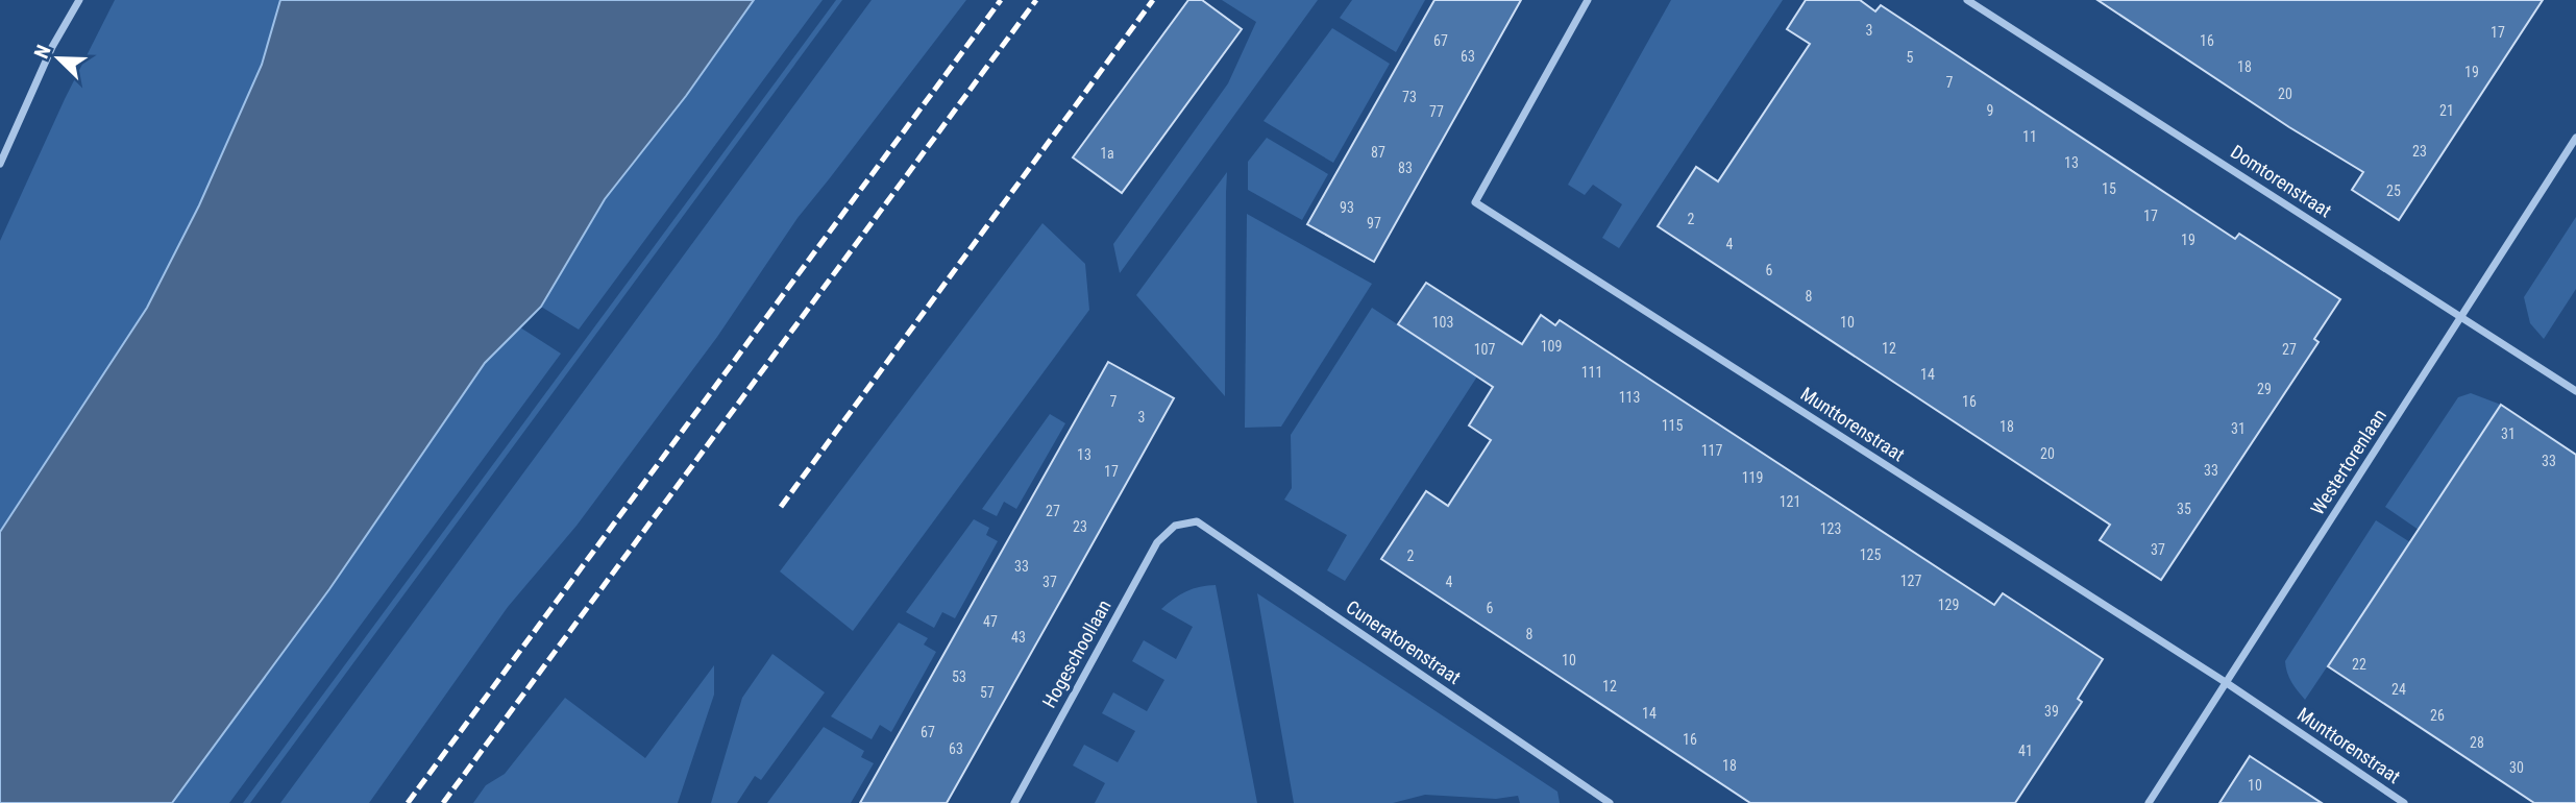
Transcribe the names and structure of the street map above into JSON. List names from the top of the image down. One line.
{"streets":{"street":["Domtorenstraat","Munttorenstraat","Westertorenlaan","Cuneratorenstraat","Hogeschoollaan"]},"crossings":[["Domtorenstraat","Westertorenlaan"],["Munttorenstraat","Westertorenlaan"],["Cuneratorenstraat","Hogeschoollaan"]],"house_numbers":["3","17","67","16","63","5","18","19","7","20","73","9","21","77","11","23","87","1a","13","83","15","25","93","17","2","97","19","4","6","8","103","10","109","12","107","27","111","14","29","113","7","16","3","115","18","31","31","117","20","13","33","33","17","119","121","35","27","23","123","37","125","2","33","127","37","4","129","6","47","8","43","10","22","53","12","24","57","39","14","26","67","16","28","63","41","18","30","10"],"north":"top left"}
